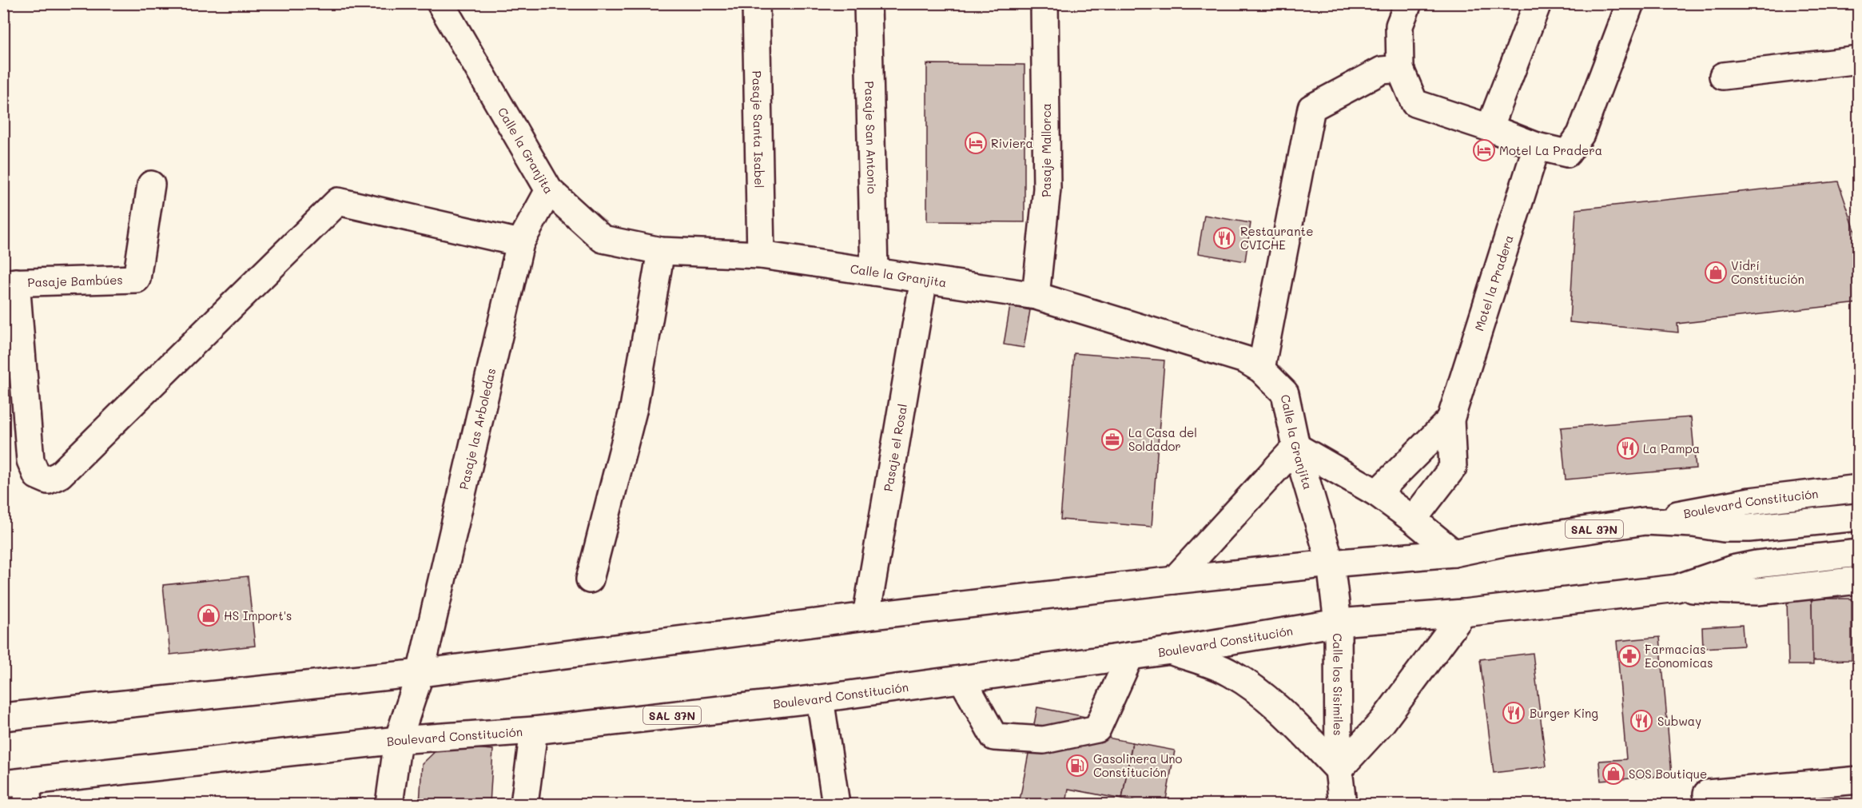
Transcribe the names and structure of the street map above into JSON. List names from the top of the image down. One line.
{"streets":{"main road":["Pasaje Santa Isabel","Pasaje San Antonio","Calle la Granjita","Pasaje Mallorca","Pasaje Bambúes","Motel la Pradera","Pasaje las Arboledas","Pasaje el Rosal","Boulevard Constitución","SAL 37N","Calle los Sisimiles"]},"crossings":[["Pasaje Santa Isabel","Calle la Granjita"],["Pasaje San Antonio","Calle la Granjita"],["Calle la Granjita","Pasaje Mallorca"],["Calle la Granjita","Pasaje las Arboledas"],["Calle la Granjita","Pasaje el Rosal"],["Calle la Granjita","Boulevard Constitución"],["Calle la Granjita","Calle los Sisimiles"],["Pasaje las Arboledas","Boulevard Constitución"],["Pasaje el Rosal","Boulevard Constitución"],["Boulevard Constitución","Calle los Sisimiles"]],"places":{"hotel":["Riviera","Motel La Pradera"],"restaurant":["Restaurante CVICHE","La Pampa","Burger King","Subway"],"shop":["Vidrí Constitución","HS Import's","SOS Boutique"],"office":["La Casa del Soldador"],"pharmacy":["Farmacias Economicas"],"fuel station":["Gasolinera Uno Constitución"]}}
